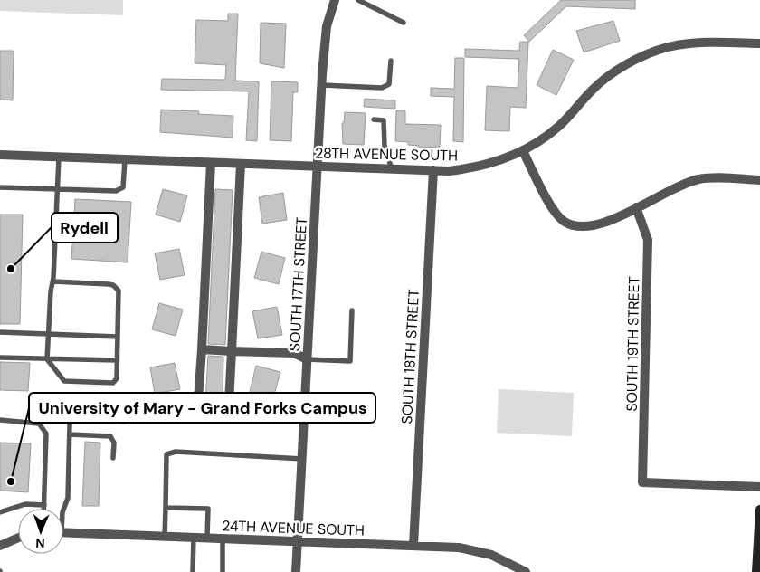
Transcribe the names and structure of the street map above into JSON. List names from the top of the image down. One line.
{"streets":{"street":["28TH AVENUE SOUTH","SOUTH 17TH STREET","SOUTH 19TH STREET","SOUTH 18TH STREET","24TH AVENUE SOUTH"]},"crossings":[["28TH AVENUE SOUTH","SOUTH 17TH STREET"],["28TH AVENUE SOUTH","SOUTH 18TH STREET"],["SOUTH 17TH STREET","24TH AVENUE SOUTH"],["SOUTH 18TH STREET","24TH AVENUE SOUTH"]],"places":["Rydell","University of Mary - Grand Forks Campus"],"north":"bottom"}
